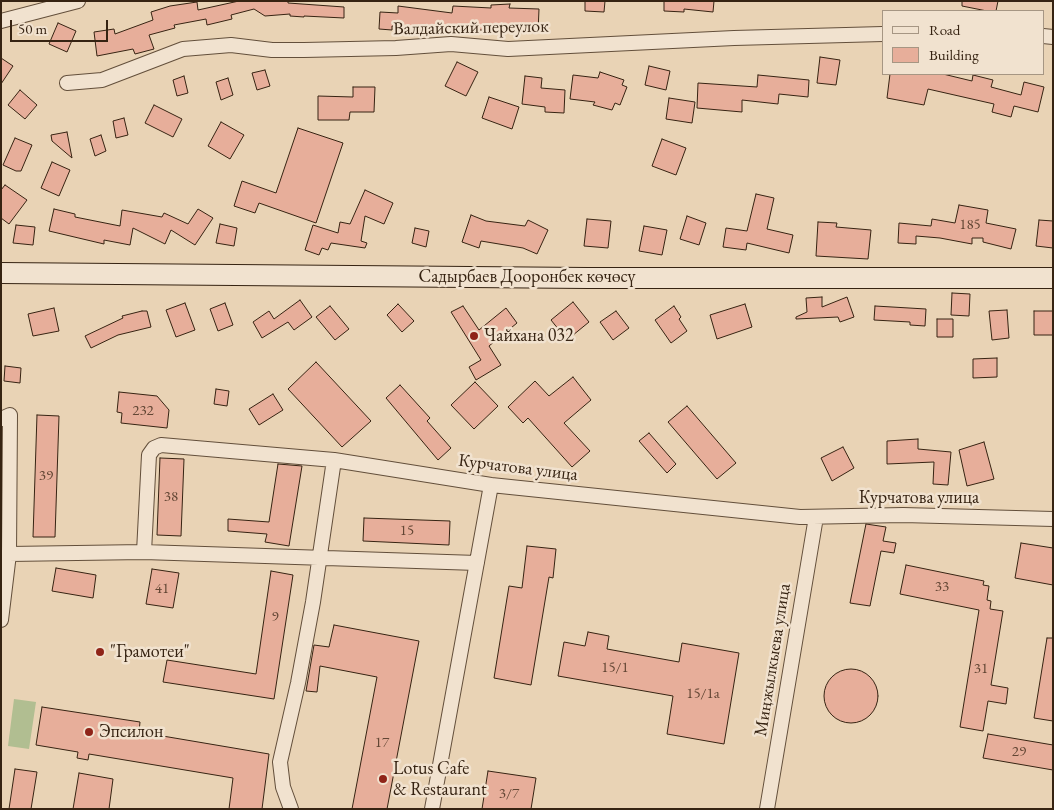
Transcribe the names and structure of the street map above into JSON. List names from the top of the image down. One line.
{"streets":{"main road":["Садырбаев Дооронбек көчөсү"],"street":["Валдайский переулок","Курчатова улица","Миңжылкыева улица"]},"crossings":[["Курчатова улица","Миңжылкыева улица"]],"places":["Чайхана 032","\"Грамотеи\"","Эпсилон","Lotus Cafe & Restaurant"],"house_numbers":["185","232","39","38","15","33","41","9","15/1","31","15/1а","17","29","3/7"],"legend":["Road","Building"],"scale_bar":"50 m"}
